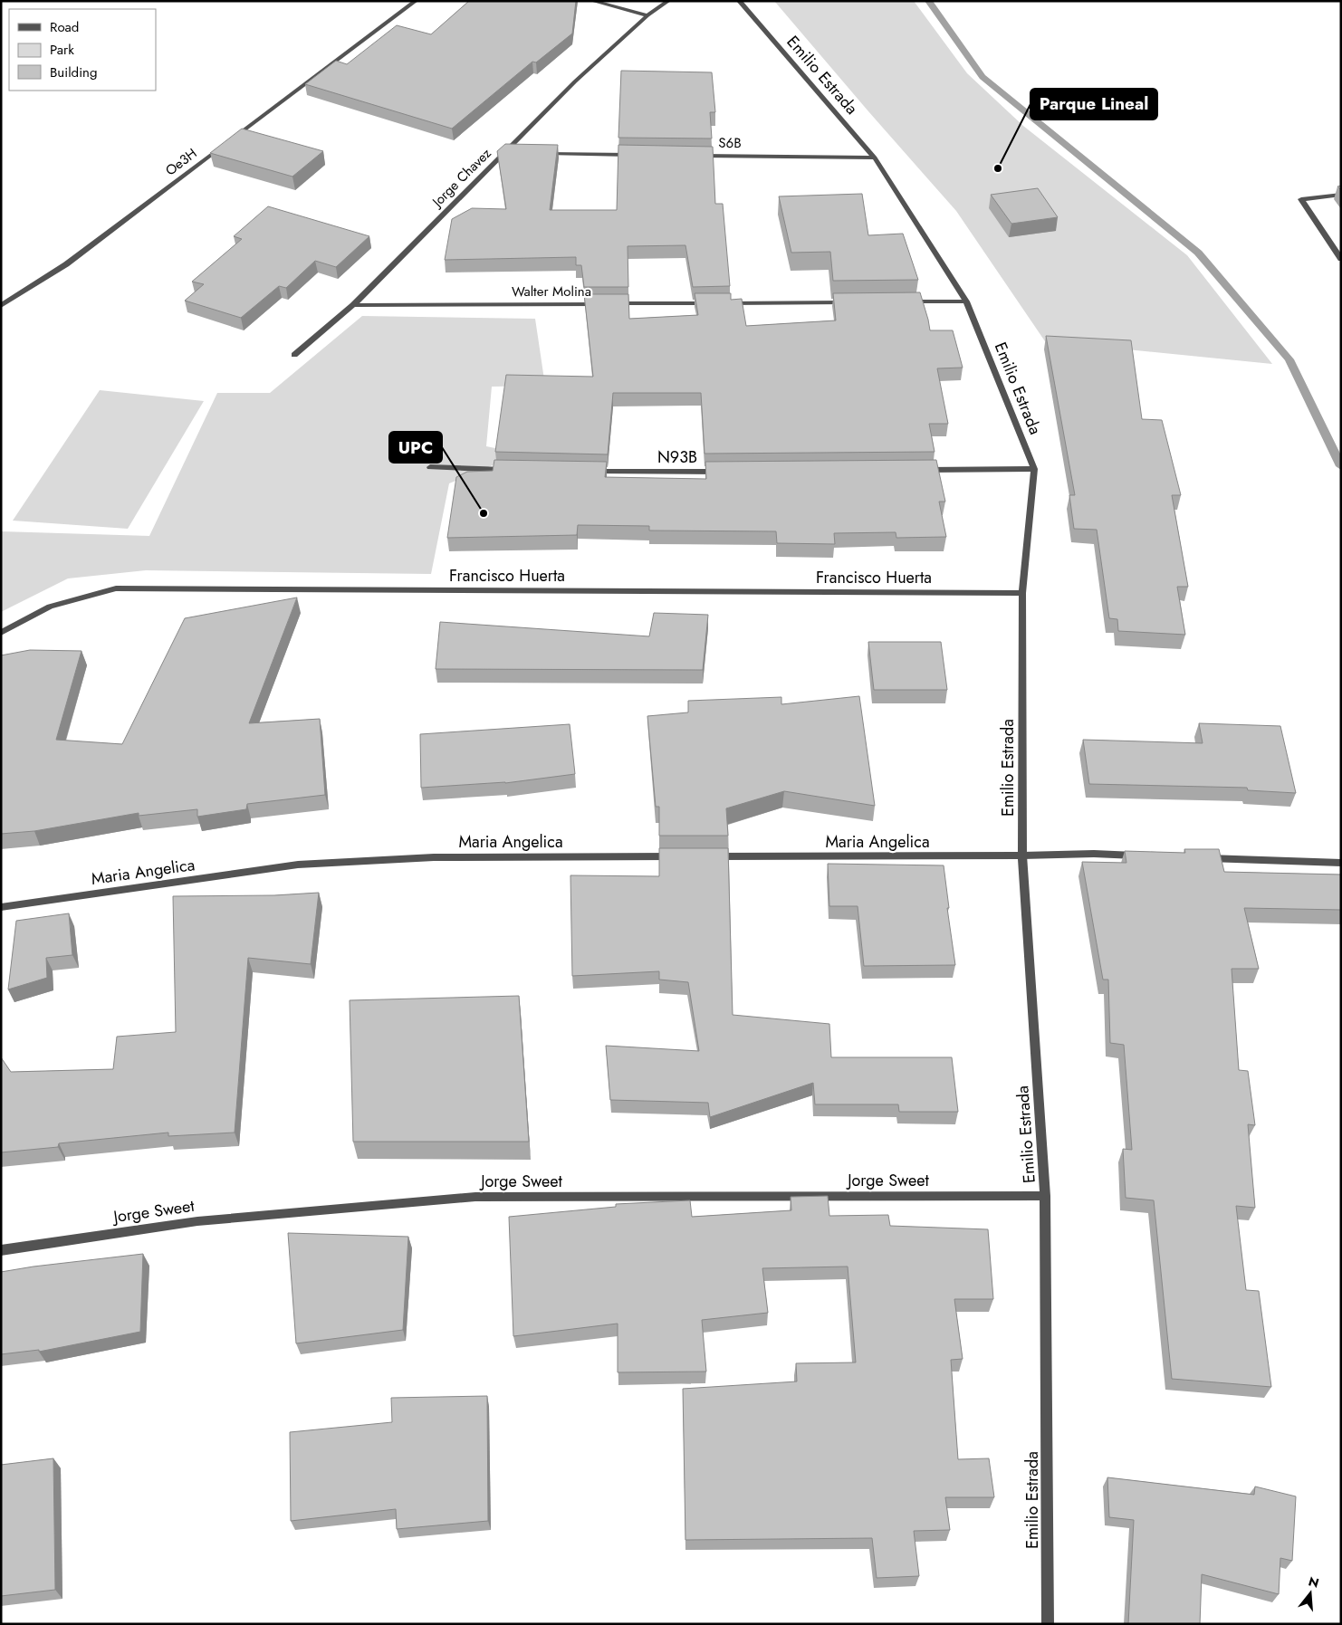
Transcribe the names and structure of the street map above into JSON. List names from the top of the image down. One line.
{"streets":{"street":["Emilio Estrada","S6B","Oe3H","Jorge Chavez","Walter Molina","N93B","Francisco Huerta","Maria Angelica","Jorge Sweet"]},"crossings":[["Emilio Estrada","S6B"],["Emilio Estrada","Francisco Huerta"],["Emilio Estrada","Maria Angelica"],["Emilio Estrada","Jorge Sweet"],["Jorge Chavez","Walter Molina"]],"places":["Parque Lineal","UPC"],"legend":["Road","Park","Building"],"north":"top"}
